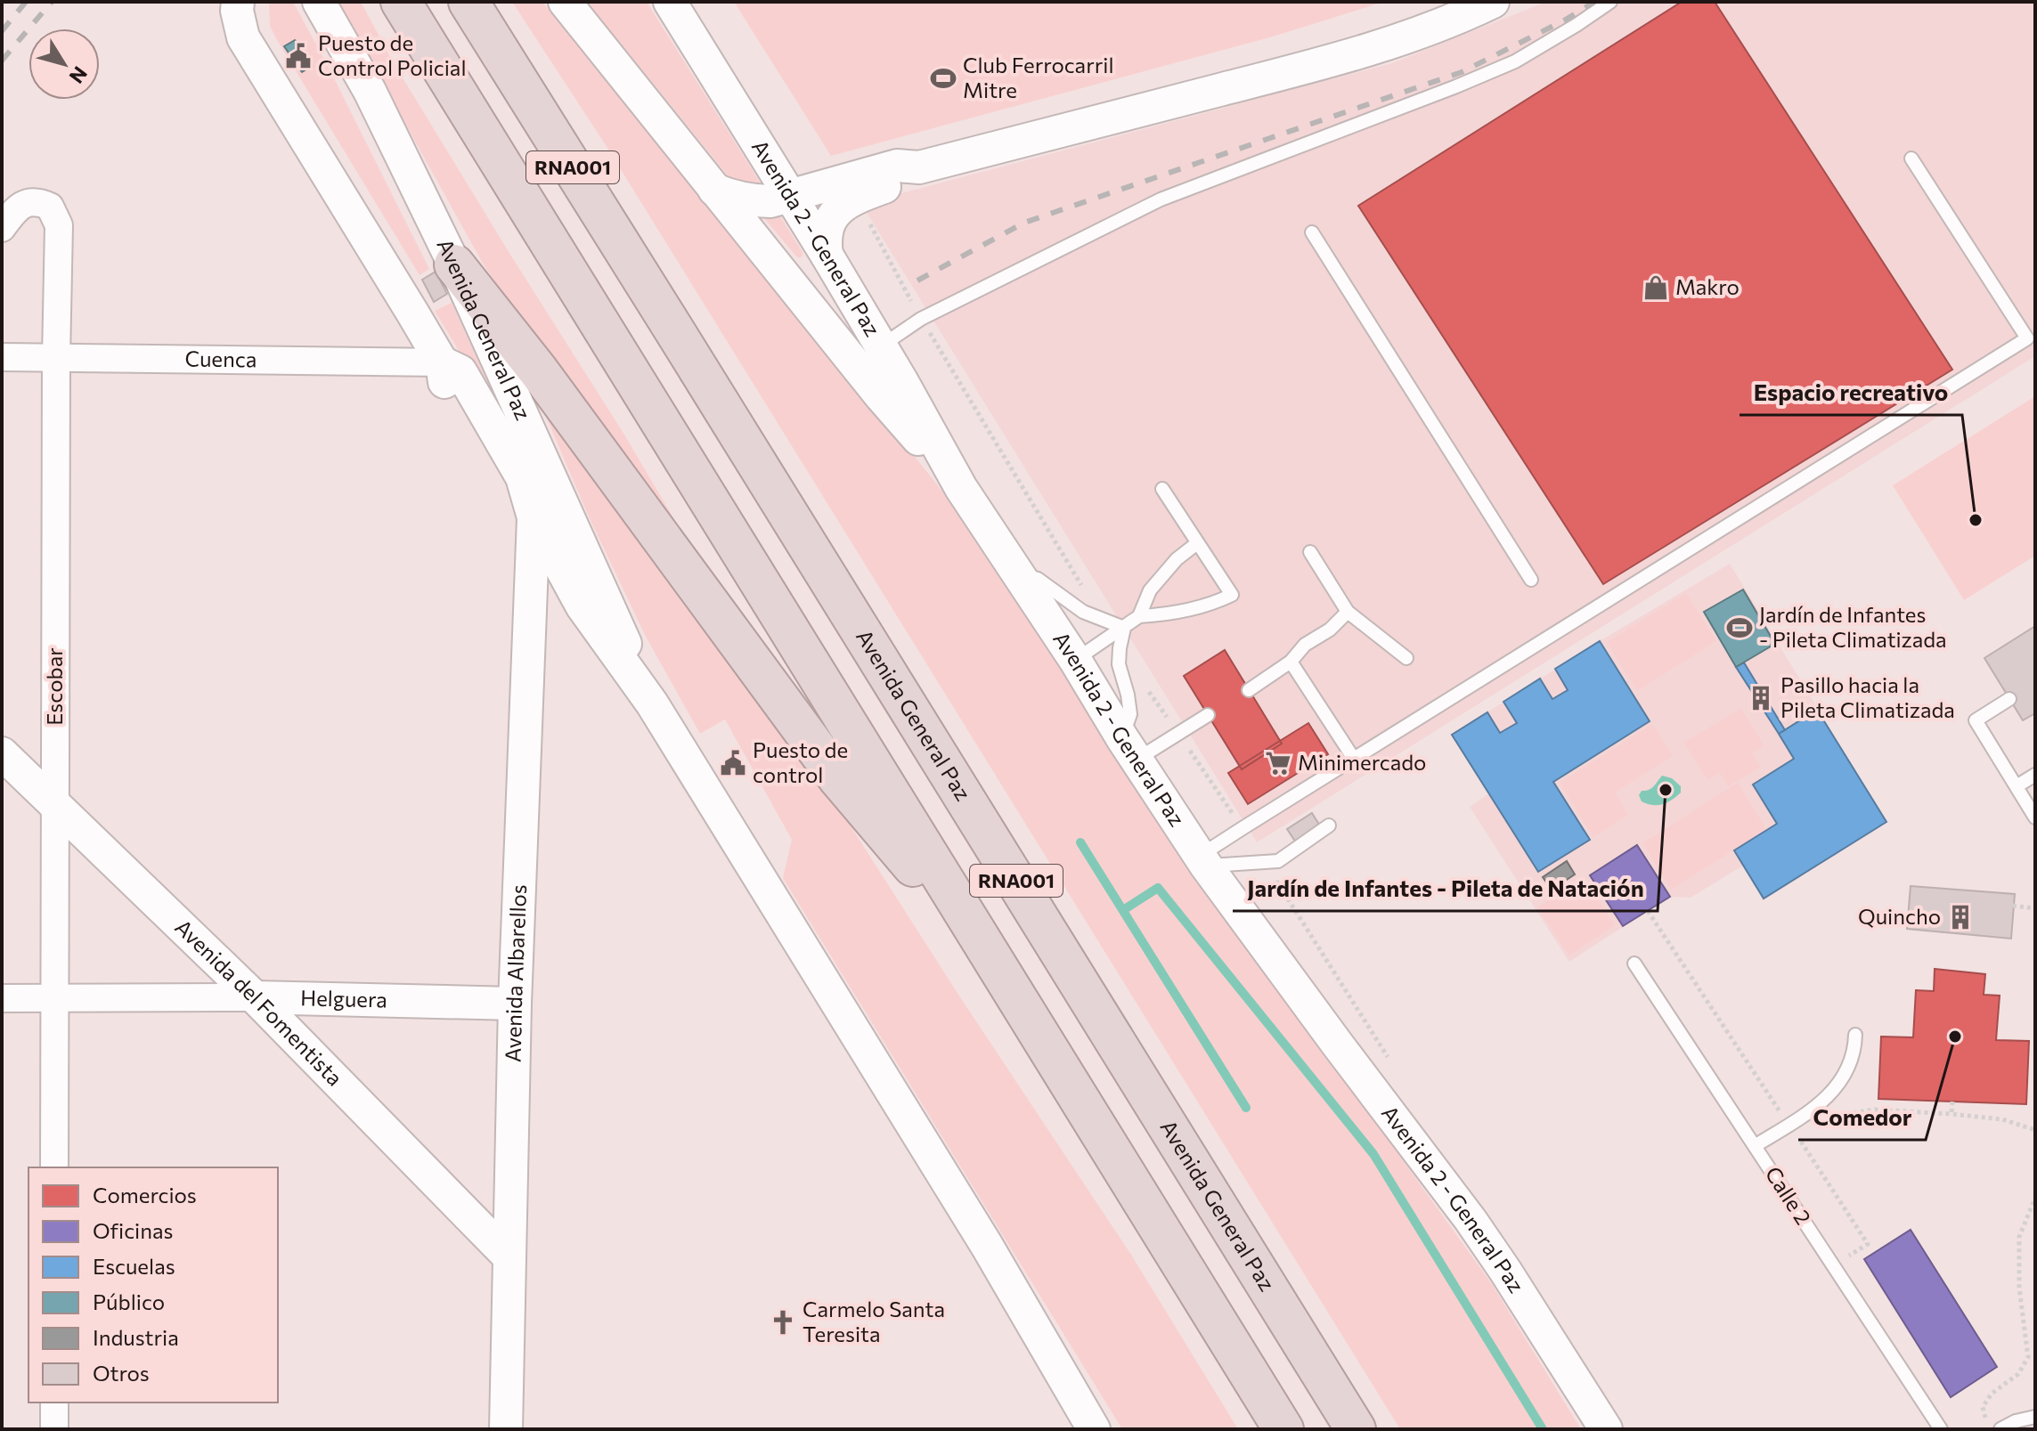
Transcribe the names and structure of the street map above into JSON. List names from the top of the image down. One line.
{"streets":{"highway":["RNA001","Avenida General Paz"],"street":["Avenida 2 - General Paz","Cuenca","Escobar","Avenida Albarellos","Helguera","Avenida del Fomentista"],"lane":["Calle 2"]},"crossings":[["Avenida General Paz","Cuenca"],["Avenida General Paz","Avenida Albarellos"],["Cuenca","Escobar"],["Escobar","Helguera"],["Escobar","Avenida del Fomentista"],["Avenida Albarellos","Helguera"],["Avenida Albarellos","Avenida del Fomentista"],["Helguera","Avenida del Fomentista"]],"places":{"public building":["Puesto de Control Policial","Puesto de control"],"sports":["Club Ferrocarril Mitre","Jardín de Infantes - Pileta Climatizada"],"shop":["Makro"],"other":["Espacio recreativo","Jardín de Infantes - Pileta de Natación","Comedor"],"building":["Pasillo hacia la Pileta Climatizada","Quincho"],"supermarket":["Minimercado"],"church":["Carmelo Santa Teresita"]},"legend":["Comercios","Oficinas","Escuelas","Público","Industria","Otros"],"north":"bottom right"}
